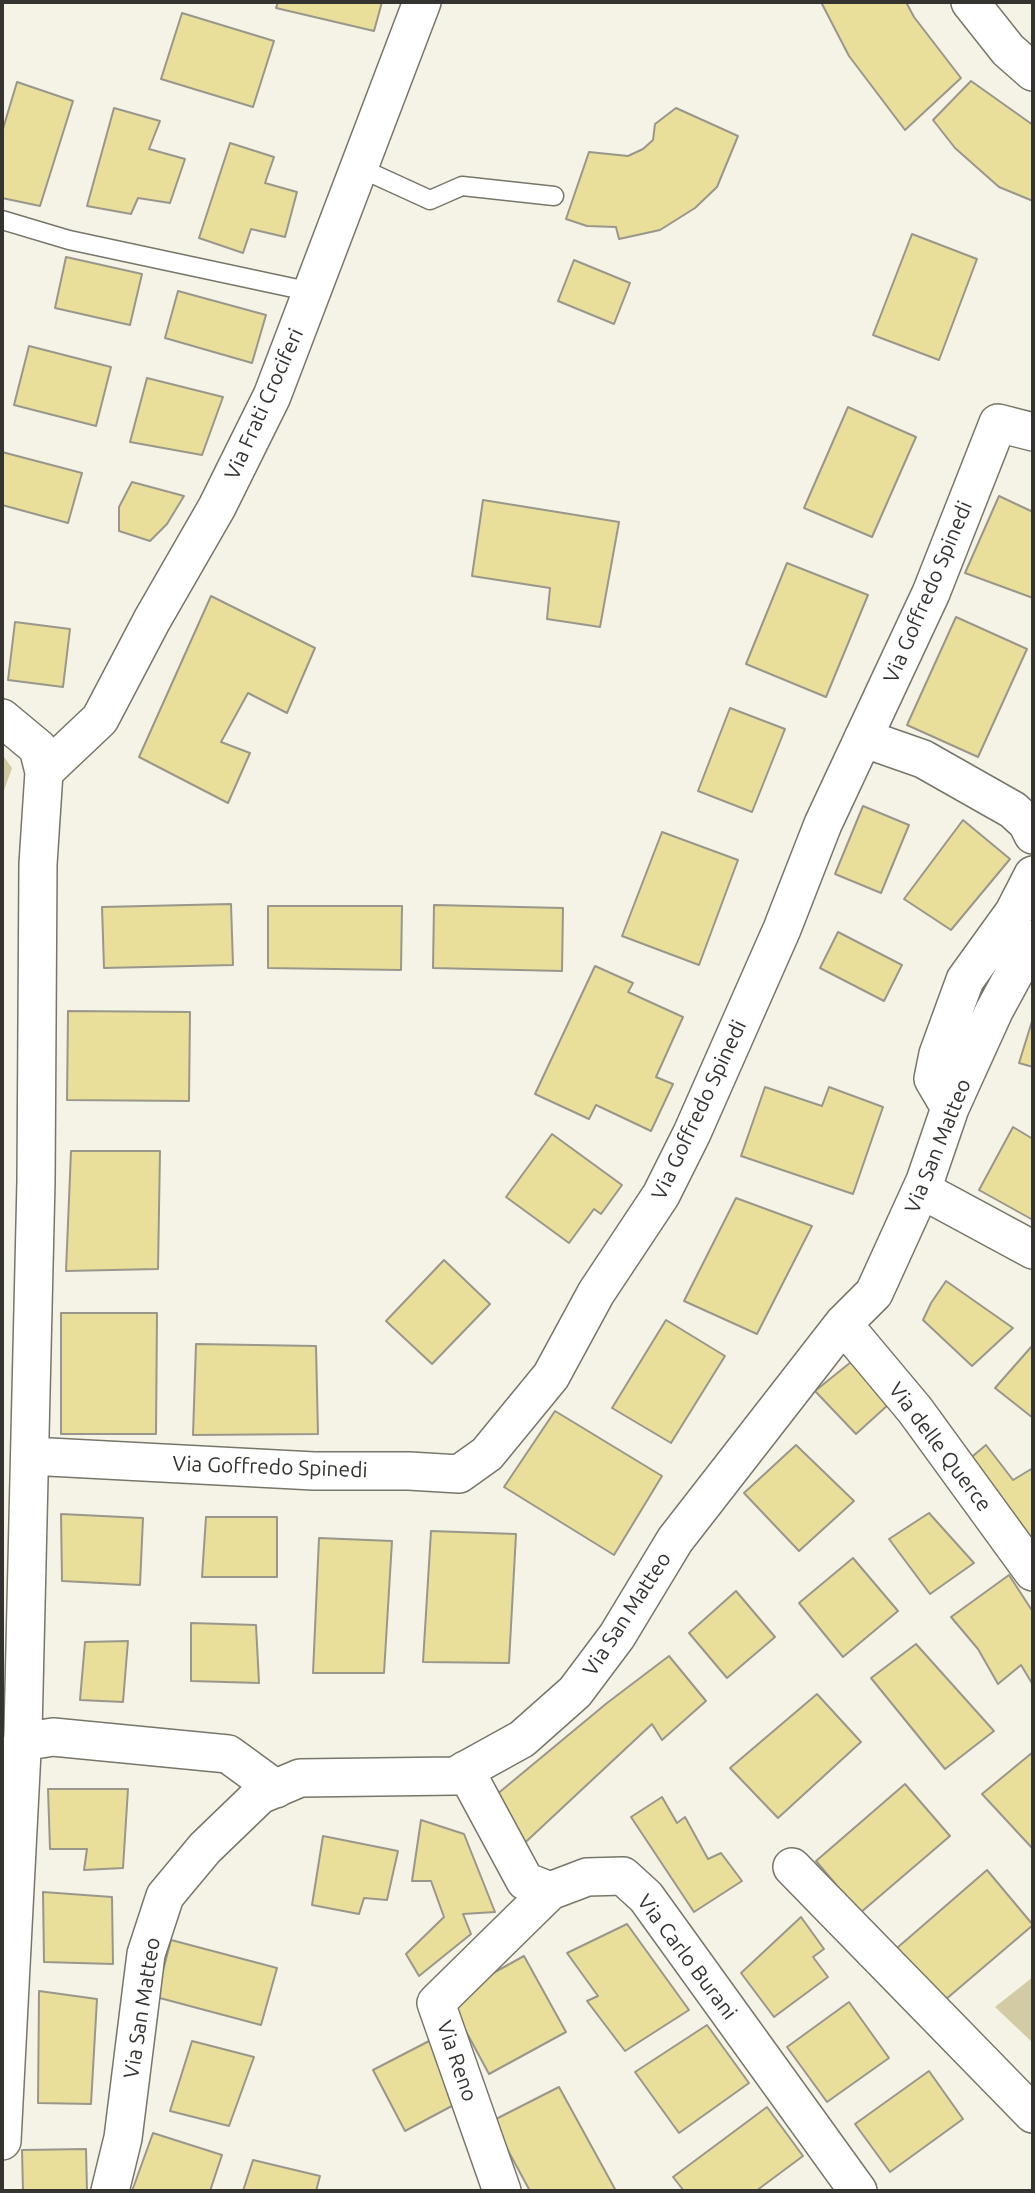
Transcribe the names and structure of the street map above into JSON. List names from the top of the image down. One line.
{"streets":{"street":["Via Frati Crociferi","Via Goffredo Spinedi","Via San Matteo","Via delle Querce","Via Carlo Burani","Via Reno"]},"crossings":[["Via San Matteo","Via delle Querce"],["Via Carlo Burani","Via Reno"]]}
